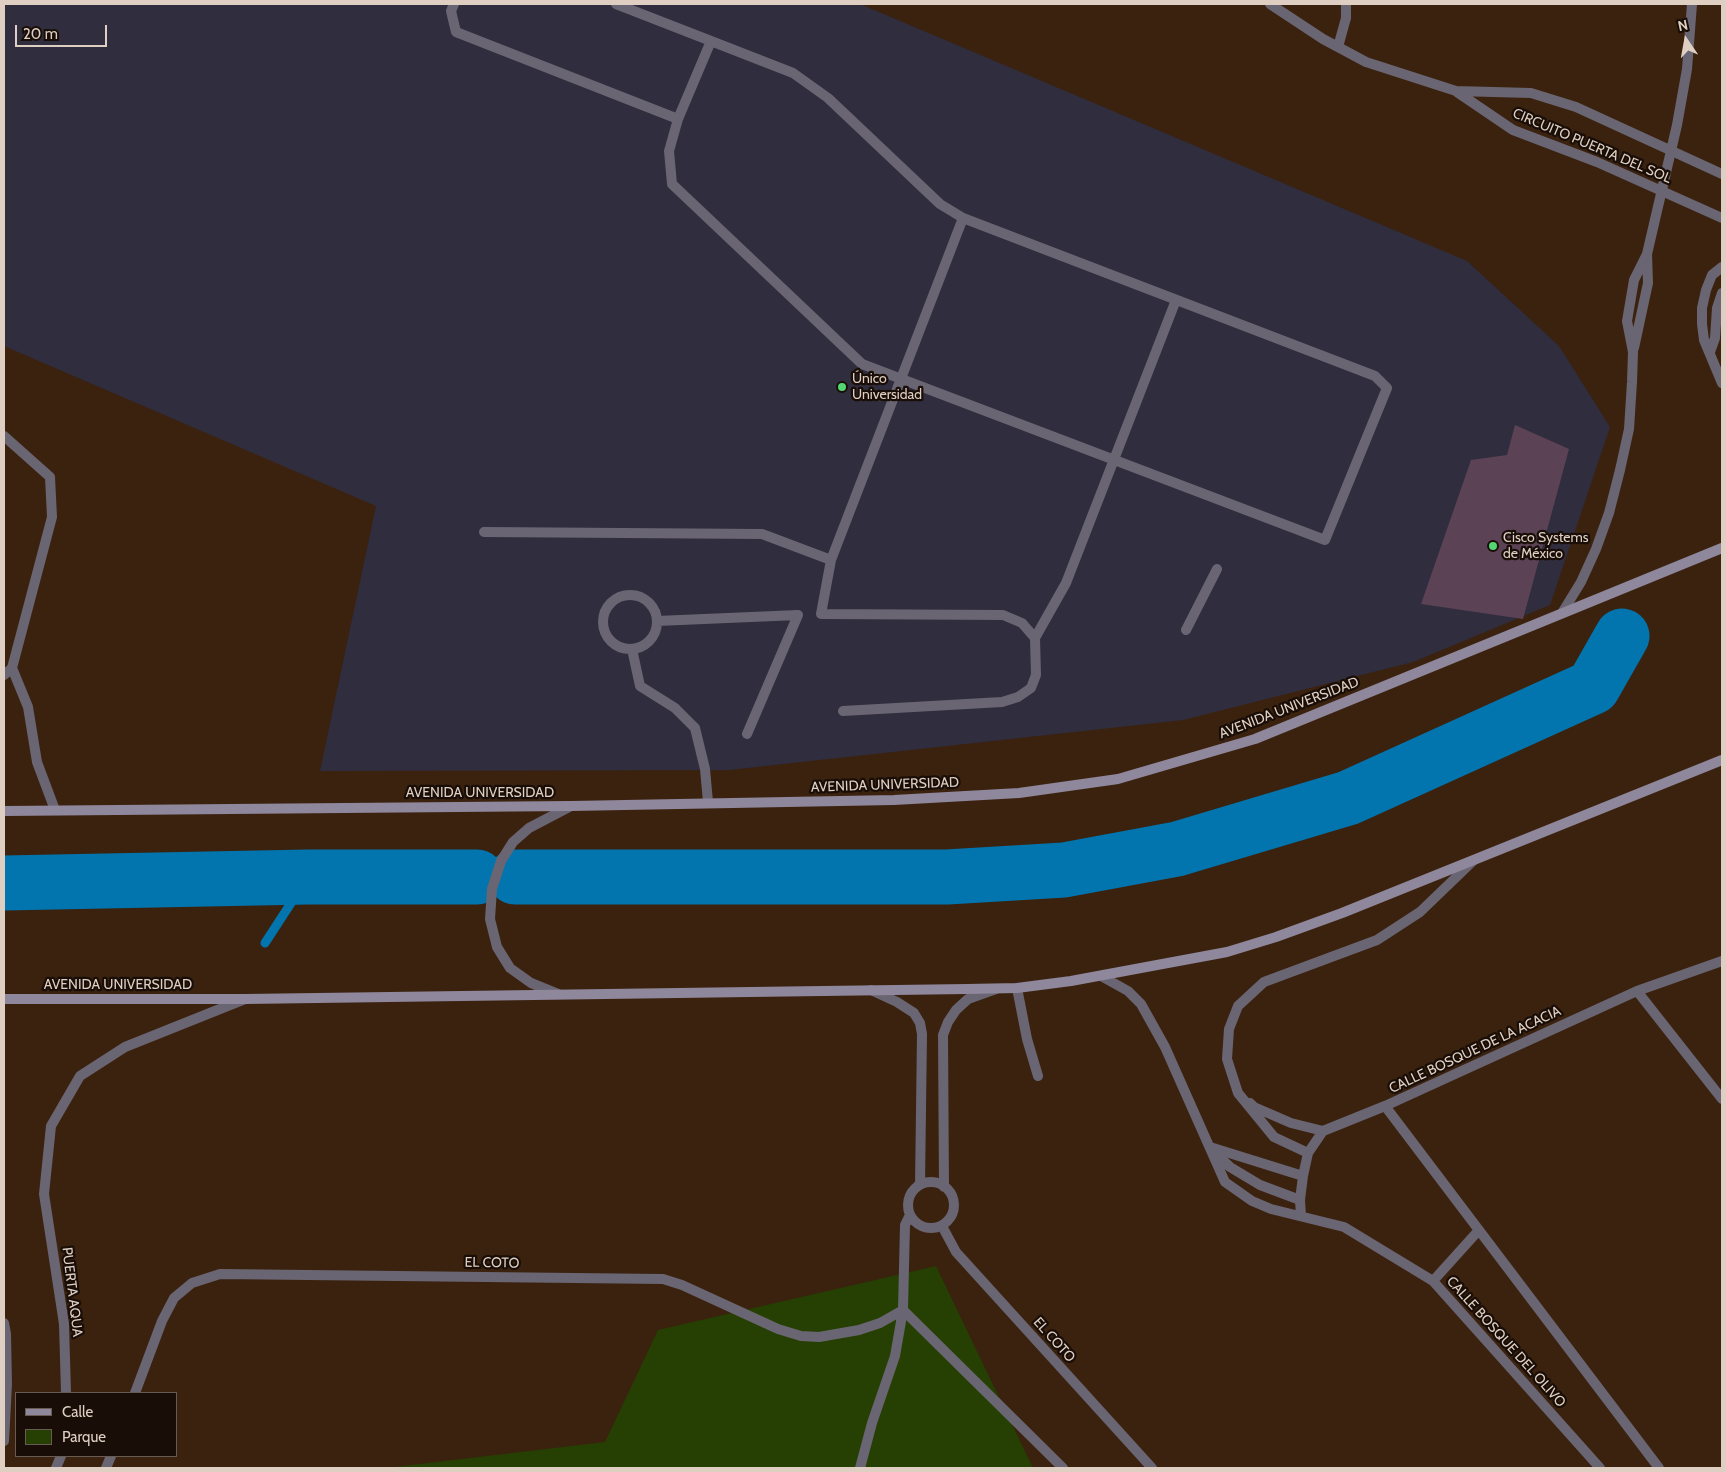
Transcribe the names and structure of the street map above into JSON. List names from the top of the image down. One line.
{"streets":{"main road":["AVENIDA UNIVERSIDAD"],"street":["CIRCUITO PUERTA DEL SOL","CALLE BOSQUE DE LA ACACIA","EL COTO","PUERTA AQUA","CALLE BOSQUE DEL OLIVO"]},"crossings":[["AVENIDA UNIVERSIDAD","PUERTA AQUA"],["AVENIDA UNIVERSIDAD","CALLE BOSQUE DEL OLIVO"]],"places":["Único Universidad","Cisco Systems de México"],"legend":["Calle","Parque"],"scale_bar":"20 m","north":"top"}
